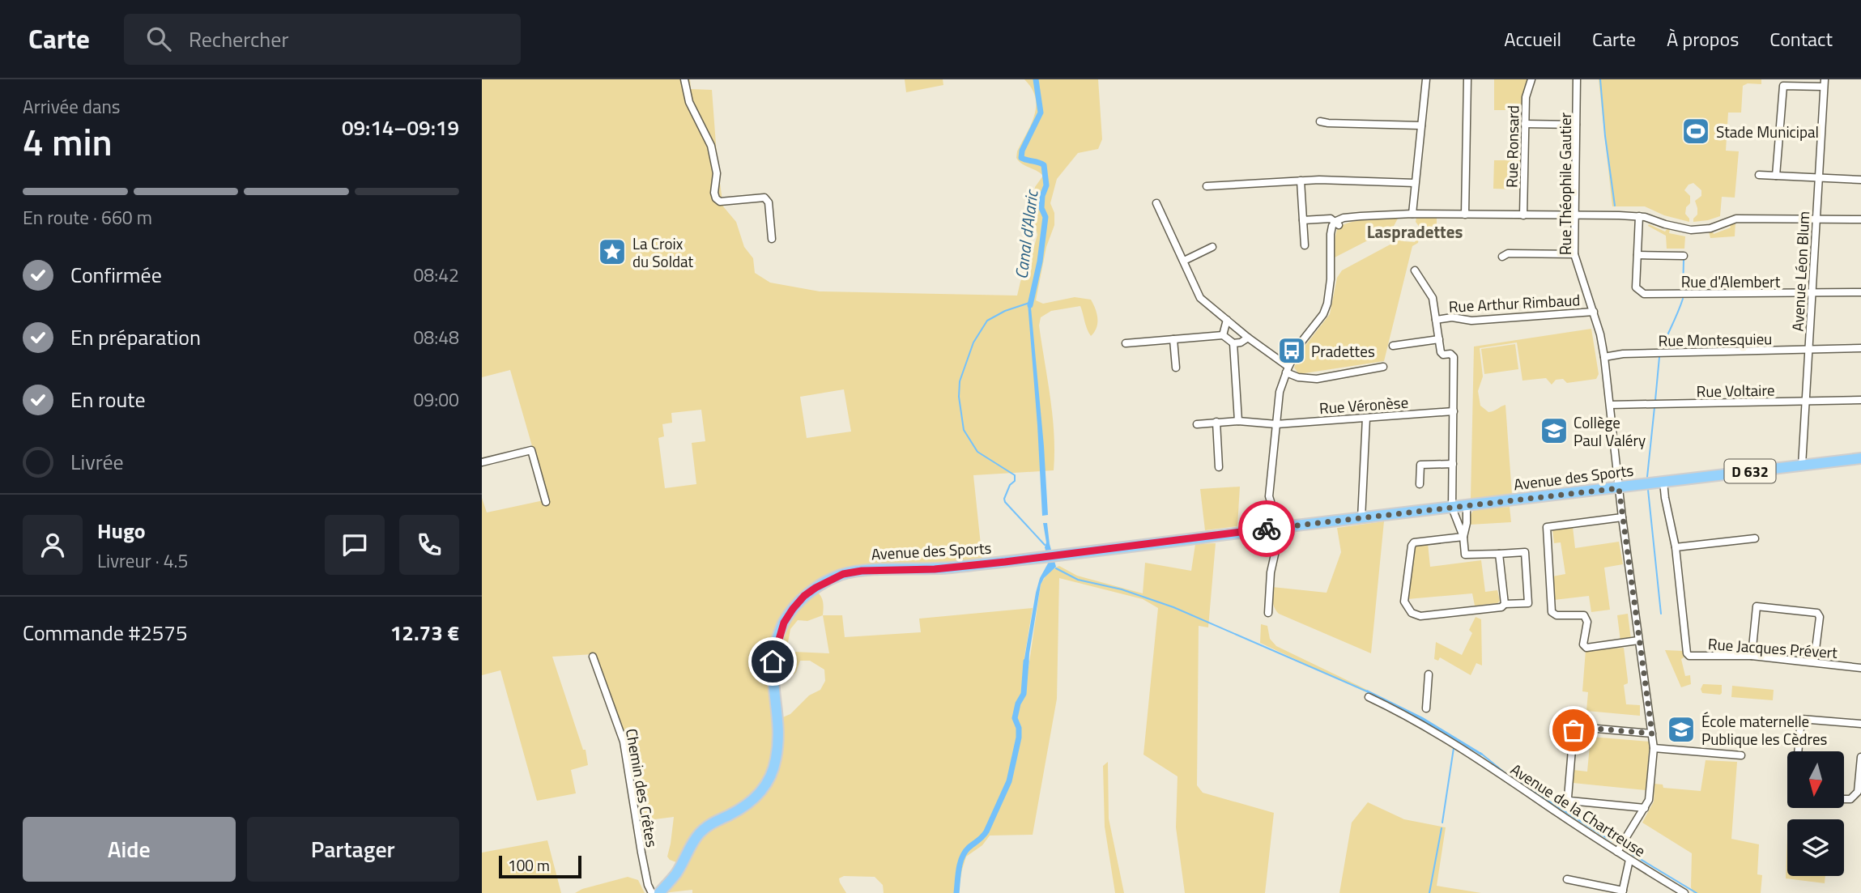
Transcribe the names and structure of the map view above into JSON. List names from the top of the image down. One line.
{"streets":{"main road":["D 632","Avenue des Sports"],"street":["Rue Ronsard","Rue Théophile Gautier","Avenue Léon Blum","Rue d'Alembert","Rue Arthur Rimbaud","Rue Montesquieu","Rue Voltaire","Rue Véronèse","Rue Jacques Prévert","Chemin des Crêtes","Avenue de la Chartreuse"]},"crossings":[["Rue Théophile Gautier","Rue Arthur Rimbaud"],["Rue Théophile Gautier","Rue Montesquieu"],["Rue Théophile Gautier","Rue Voltaire"],["Rue Théophile Gautier","Avenue des Sports"],["Avenue Léon Blum","Rue d'Alembert"],["Avenue Léon Blum","Rue Montesquieu"],["Avenue Léon Blum","Rue Voltaire"],["Avenue Léon Blum","Avenue des Sports"],["Avenue des Sports","Rue Jacques Prévert"]],"districts":["Laspradettes"],"water":["Canal d'Alaric"],"places":{"sports":["Stade Municipal"],"place":["La Croix du Soldat"],"bus stop":["Pradettes"],"school or university":["Collège Paul Valéry","École maternelle Publique les Cèdres"]},"scale_bar":"100 m","north":"bottom","page":{"header":"Carte","search":"Rechercher","nav":["Accueil","Carte","À propos","Contact"],"heading":["4 min","Arrivée dans","09:14–09:19"],"panel":["Hugo","Livreur · 4.5","Commande #2575","12.73 €"],"bar":"En route · 660 m","list":[["Confirmée","08:42"],["En préparation","08:48"],["En route","09:00"],"Livrée"],"buttons":["Aide","Partager"],"scale":"100 m"}}
